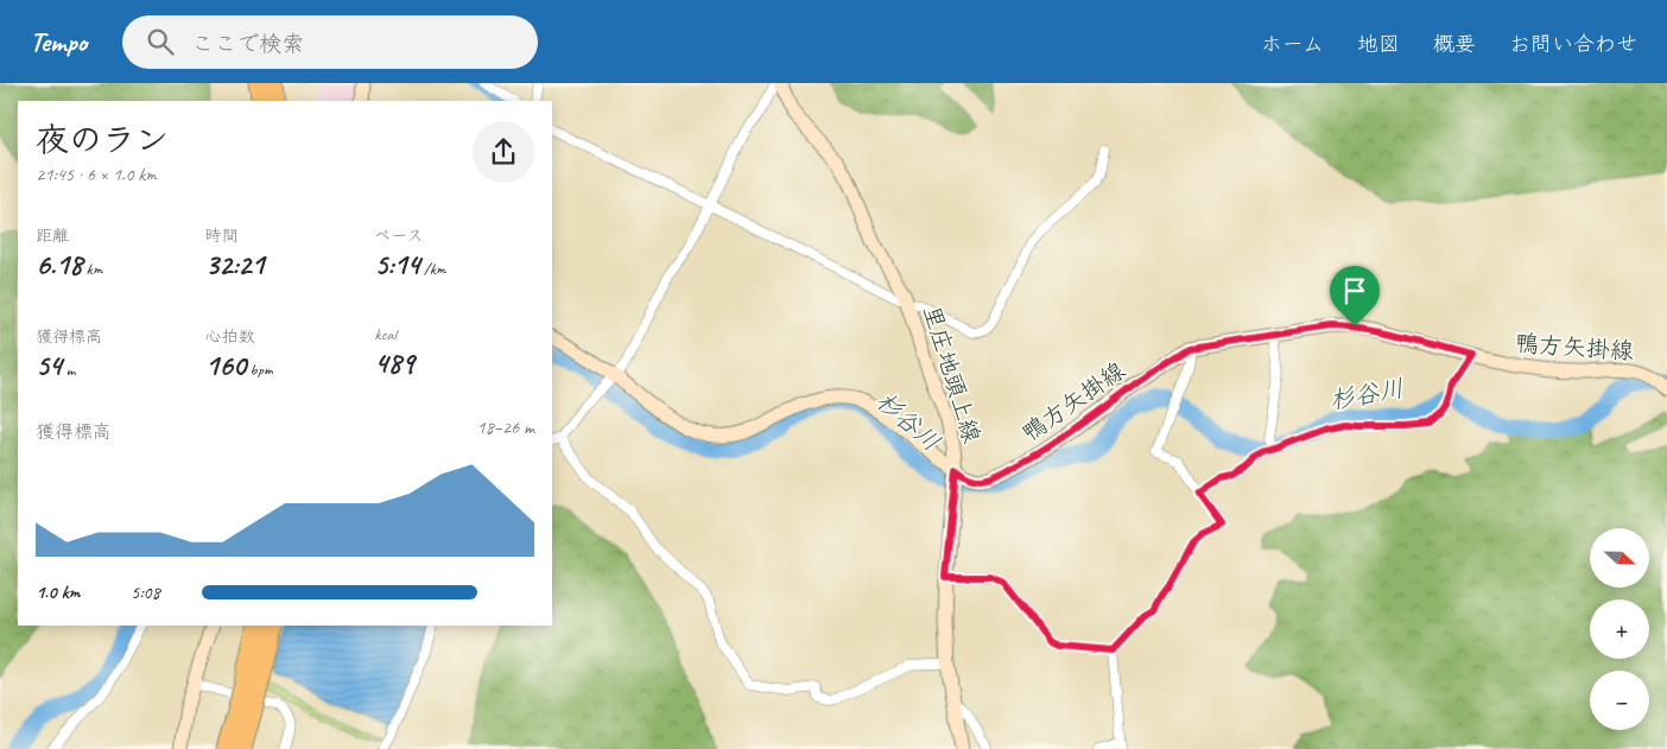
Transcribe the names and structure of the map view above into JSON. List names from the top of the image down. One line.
{"streets":{"main road":["鴨方矢掛線","里庄地頭上線"]},"crossings":[["鴨方矢掛線","里庄地頭上線"]],"water":["杉谷川"],"north":"right","page":{"header":"Tempo","search":"ここで検索","nav":["ホーム","地図","概要","お問い合わせ"],"heading":["夜のラン","21:45 · 6 × 1.0 km"],"stats":[["距離","6.18 km"],["時間","32:21"],["ペース","5:14 /km"],["獲得標高","54 m"],["心拍数","160 bpm"],["kcal","489"]],"chart":["獲得標高","18–26 m"],"map_buttons":["+","−"],"list":[{"name":"1.0 km","note":"5:08"}]}}
